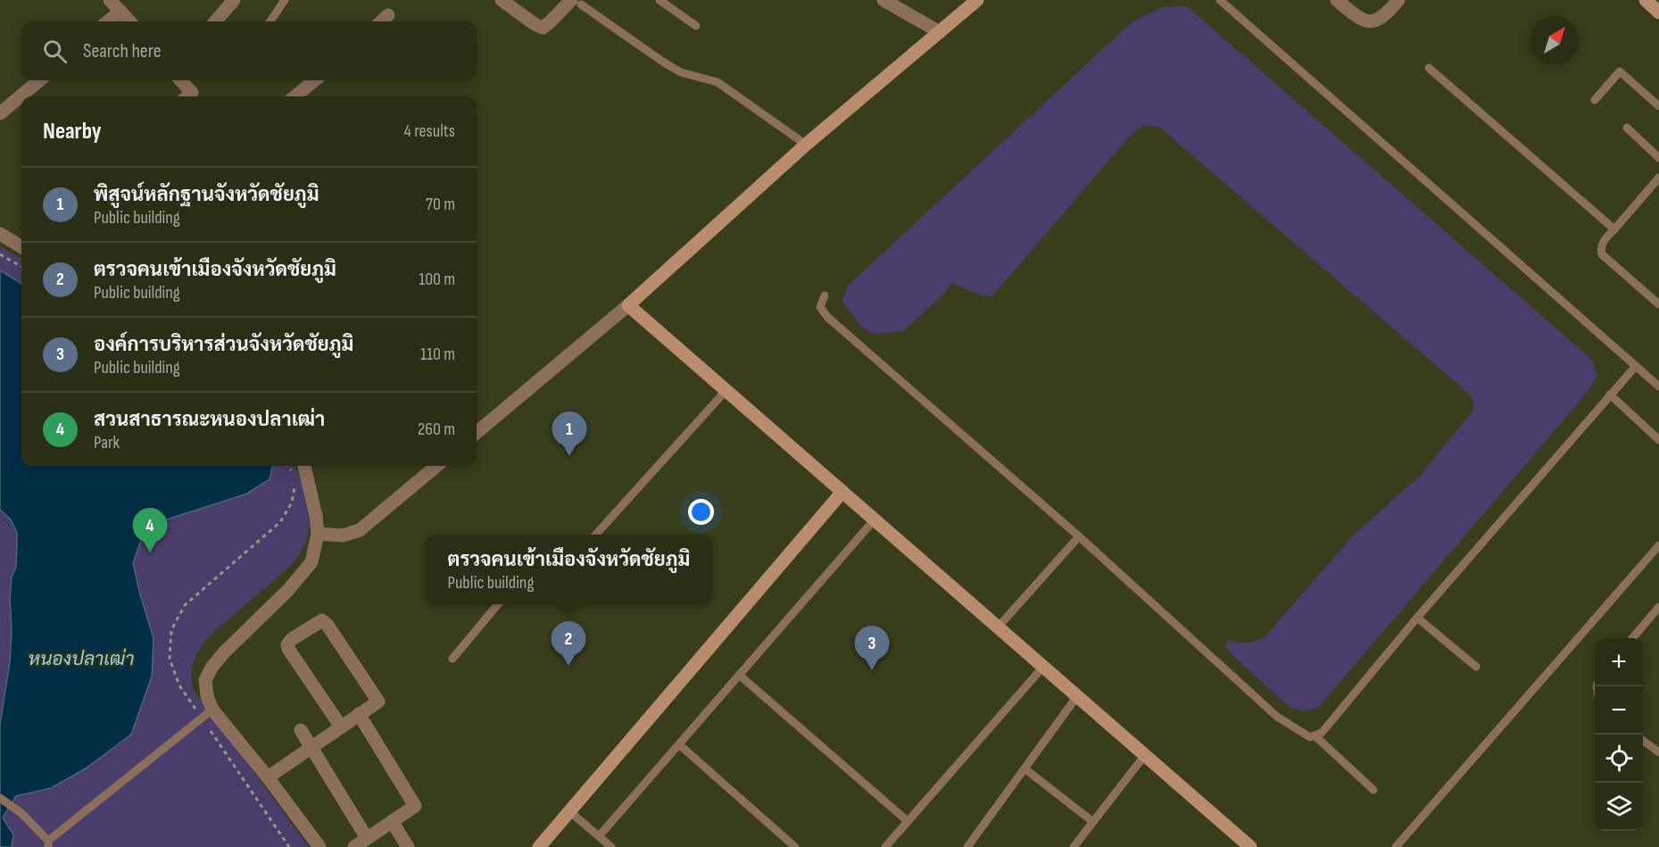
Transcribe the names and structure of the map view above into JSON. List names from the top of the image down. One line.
{"water":["หนองปลาเฒ่า"],"north":"top right","page":{"search":"Search here","heading":["Nearby","4 results"],"list":[{"mark":"1","name":"พิสูจน์หลักฐานจังหวัดชัยภูมิ","note":"Public building","value":"70 m"},{"mark":"2","name":"ตรวจคนเข้าเมืองจังหวัดชัยภูมิ","note":"Public building","value":"100 m"},{"mark":"3","name":"องค์การบริหารส่วนจังหวัดชัยภูมิ","note":"Public building","value":"110 m"},{"mark":"4","name":"สวนสาธารณะหนองปลาเฒ่า","note":"Park","value":"260 m"}],"pins":["1","4","2","3"],"popup":["ตรวจคนเข้าเมืองจังหวัดชัยภูมิ","Public building"],"map_buttons":["+","−"]}}
